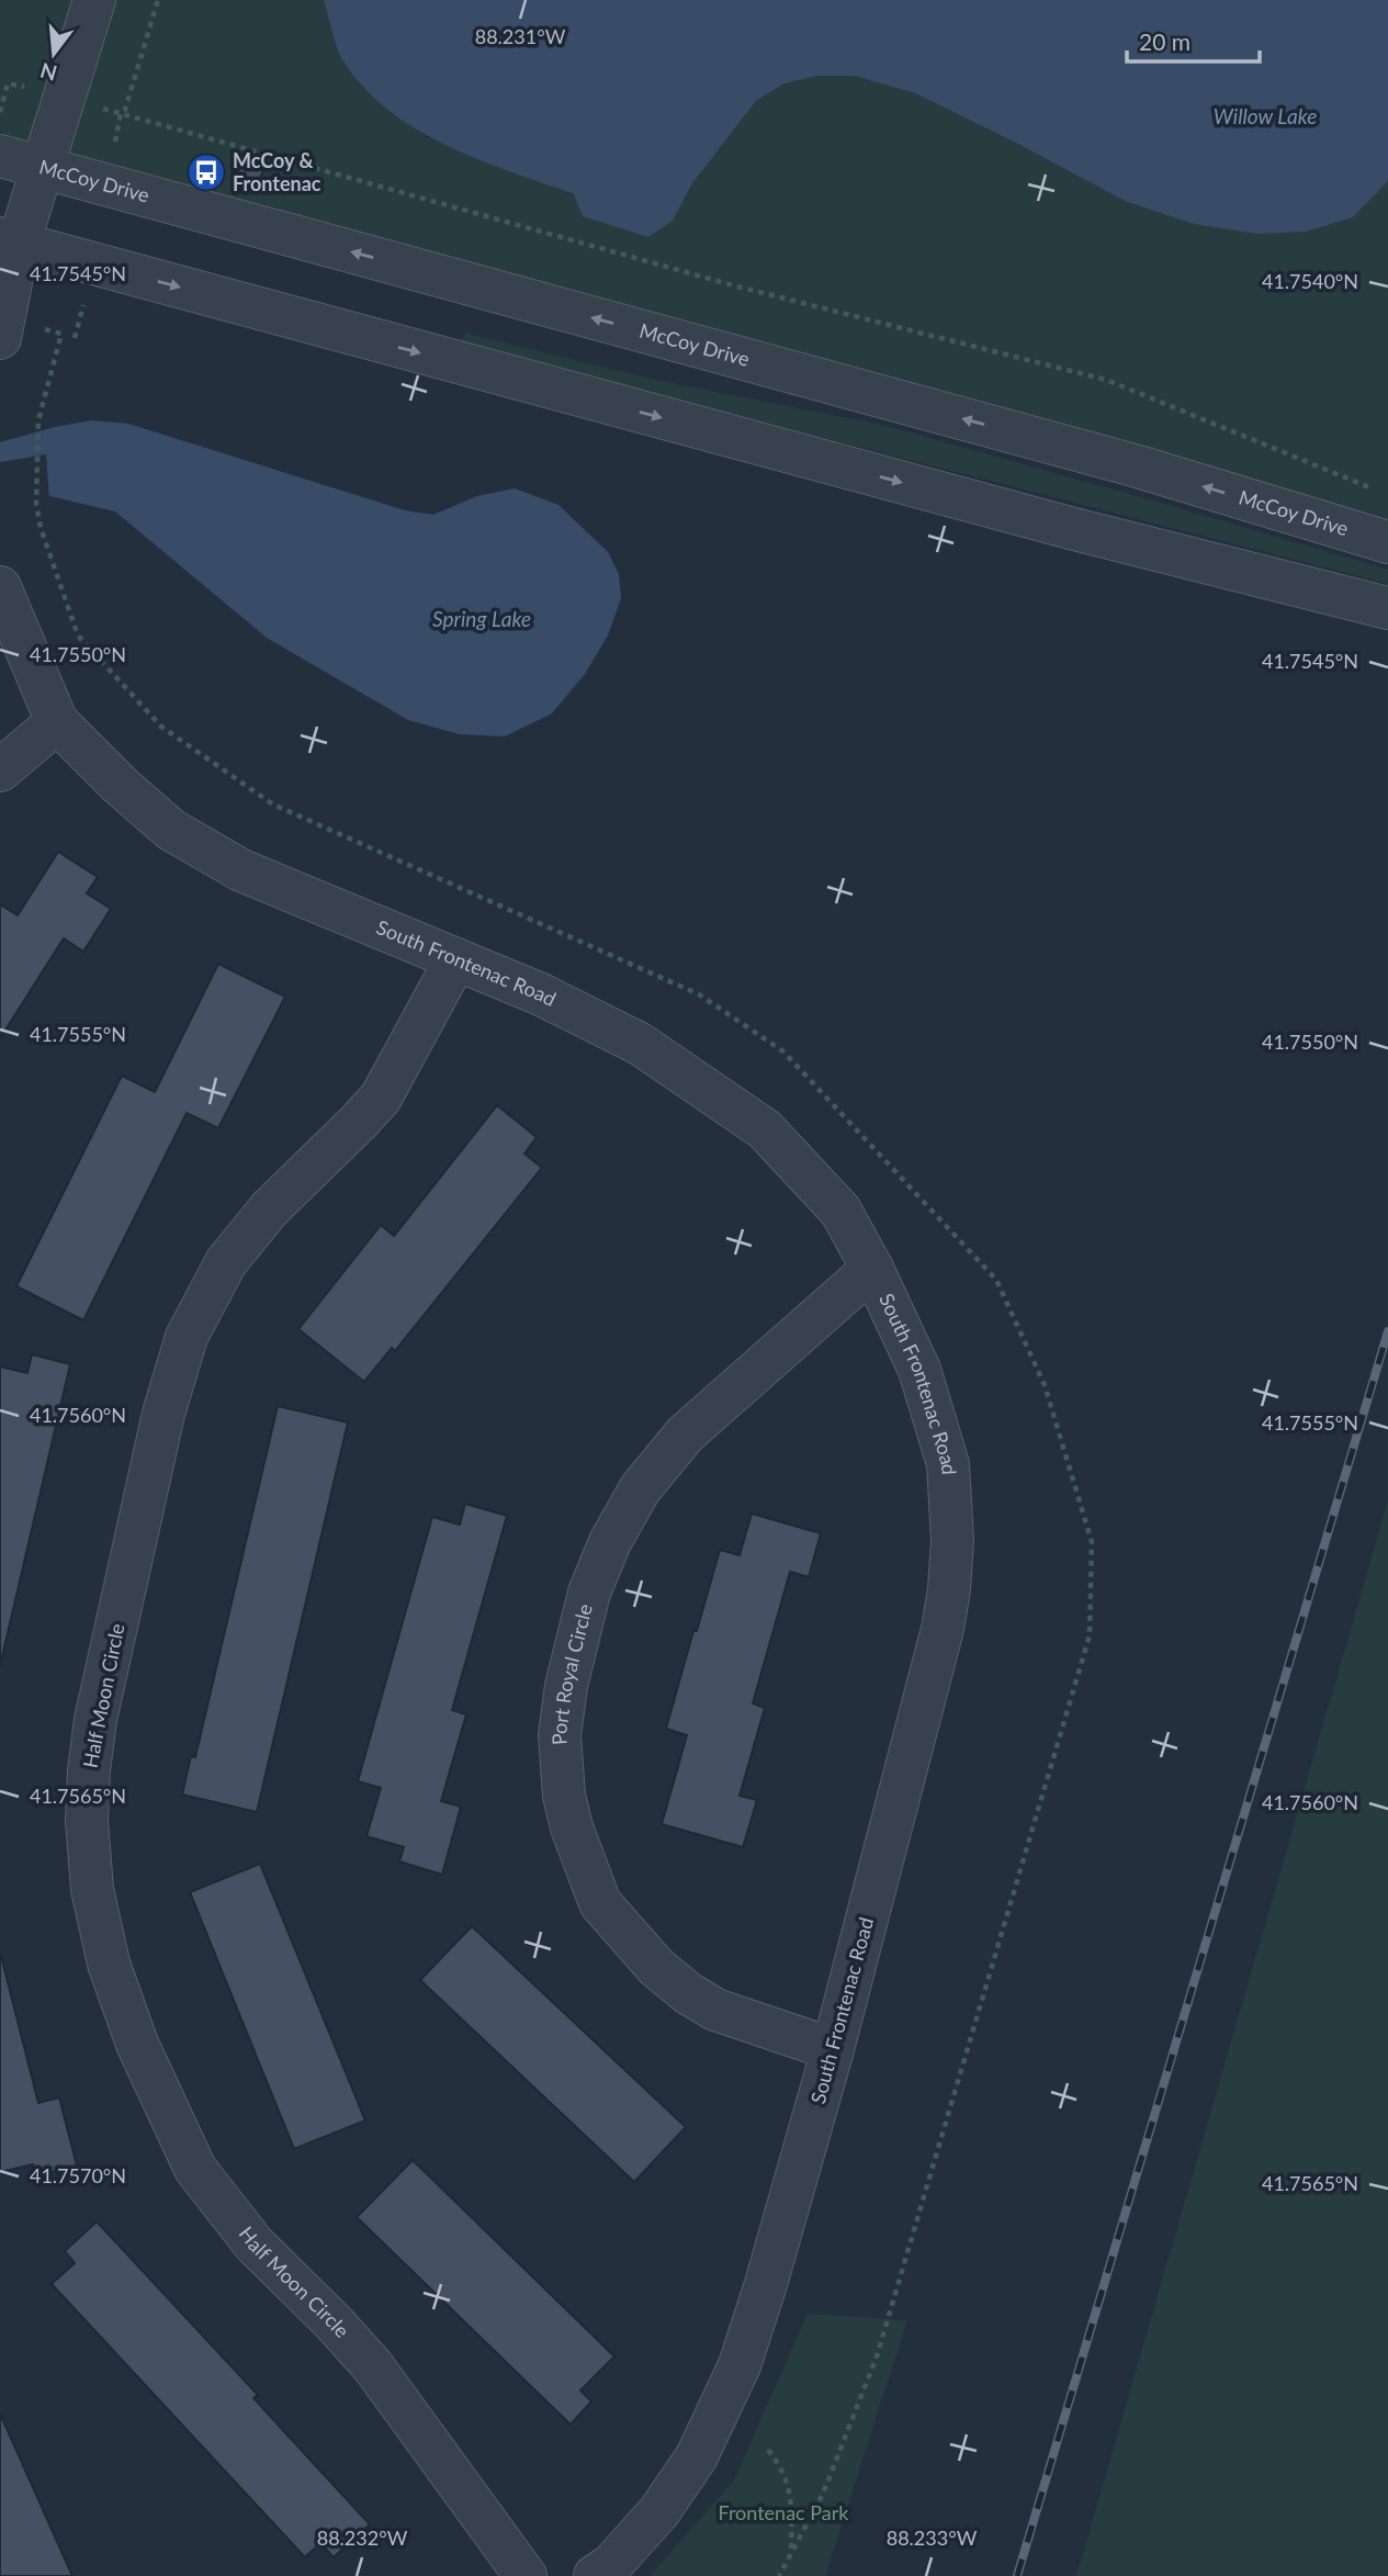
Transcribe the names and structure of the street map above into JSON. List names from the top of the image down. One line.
{"streets":{"street":["McCoy Drive","South Frontenac Road","Port Royal Circle","Half Moon Circle"]},"crossings":[["South Frontenac Road","Port Royal Circle"],["South Frontenac Road","Half Moon Circle"]],"water":["Willow Lake","Spring Lake"],"parks":["Frontenac Park"],"places":{"bus stop":["McCoy & Frontenac"]},"scale_bar":"20 m","north":"bottom","coordinates":["88.231°W","41.7545°N","41.7540°N","41.7550°N","41.7555°N","41.7560°N","41.7565°N","41.7570°N","88.232°W","88.233°W"]}
